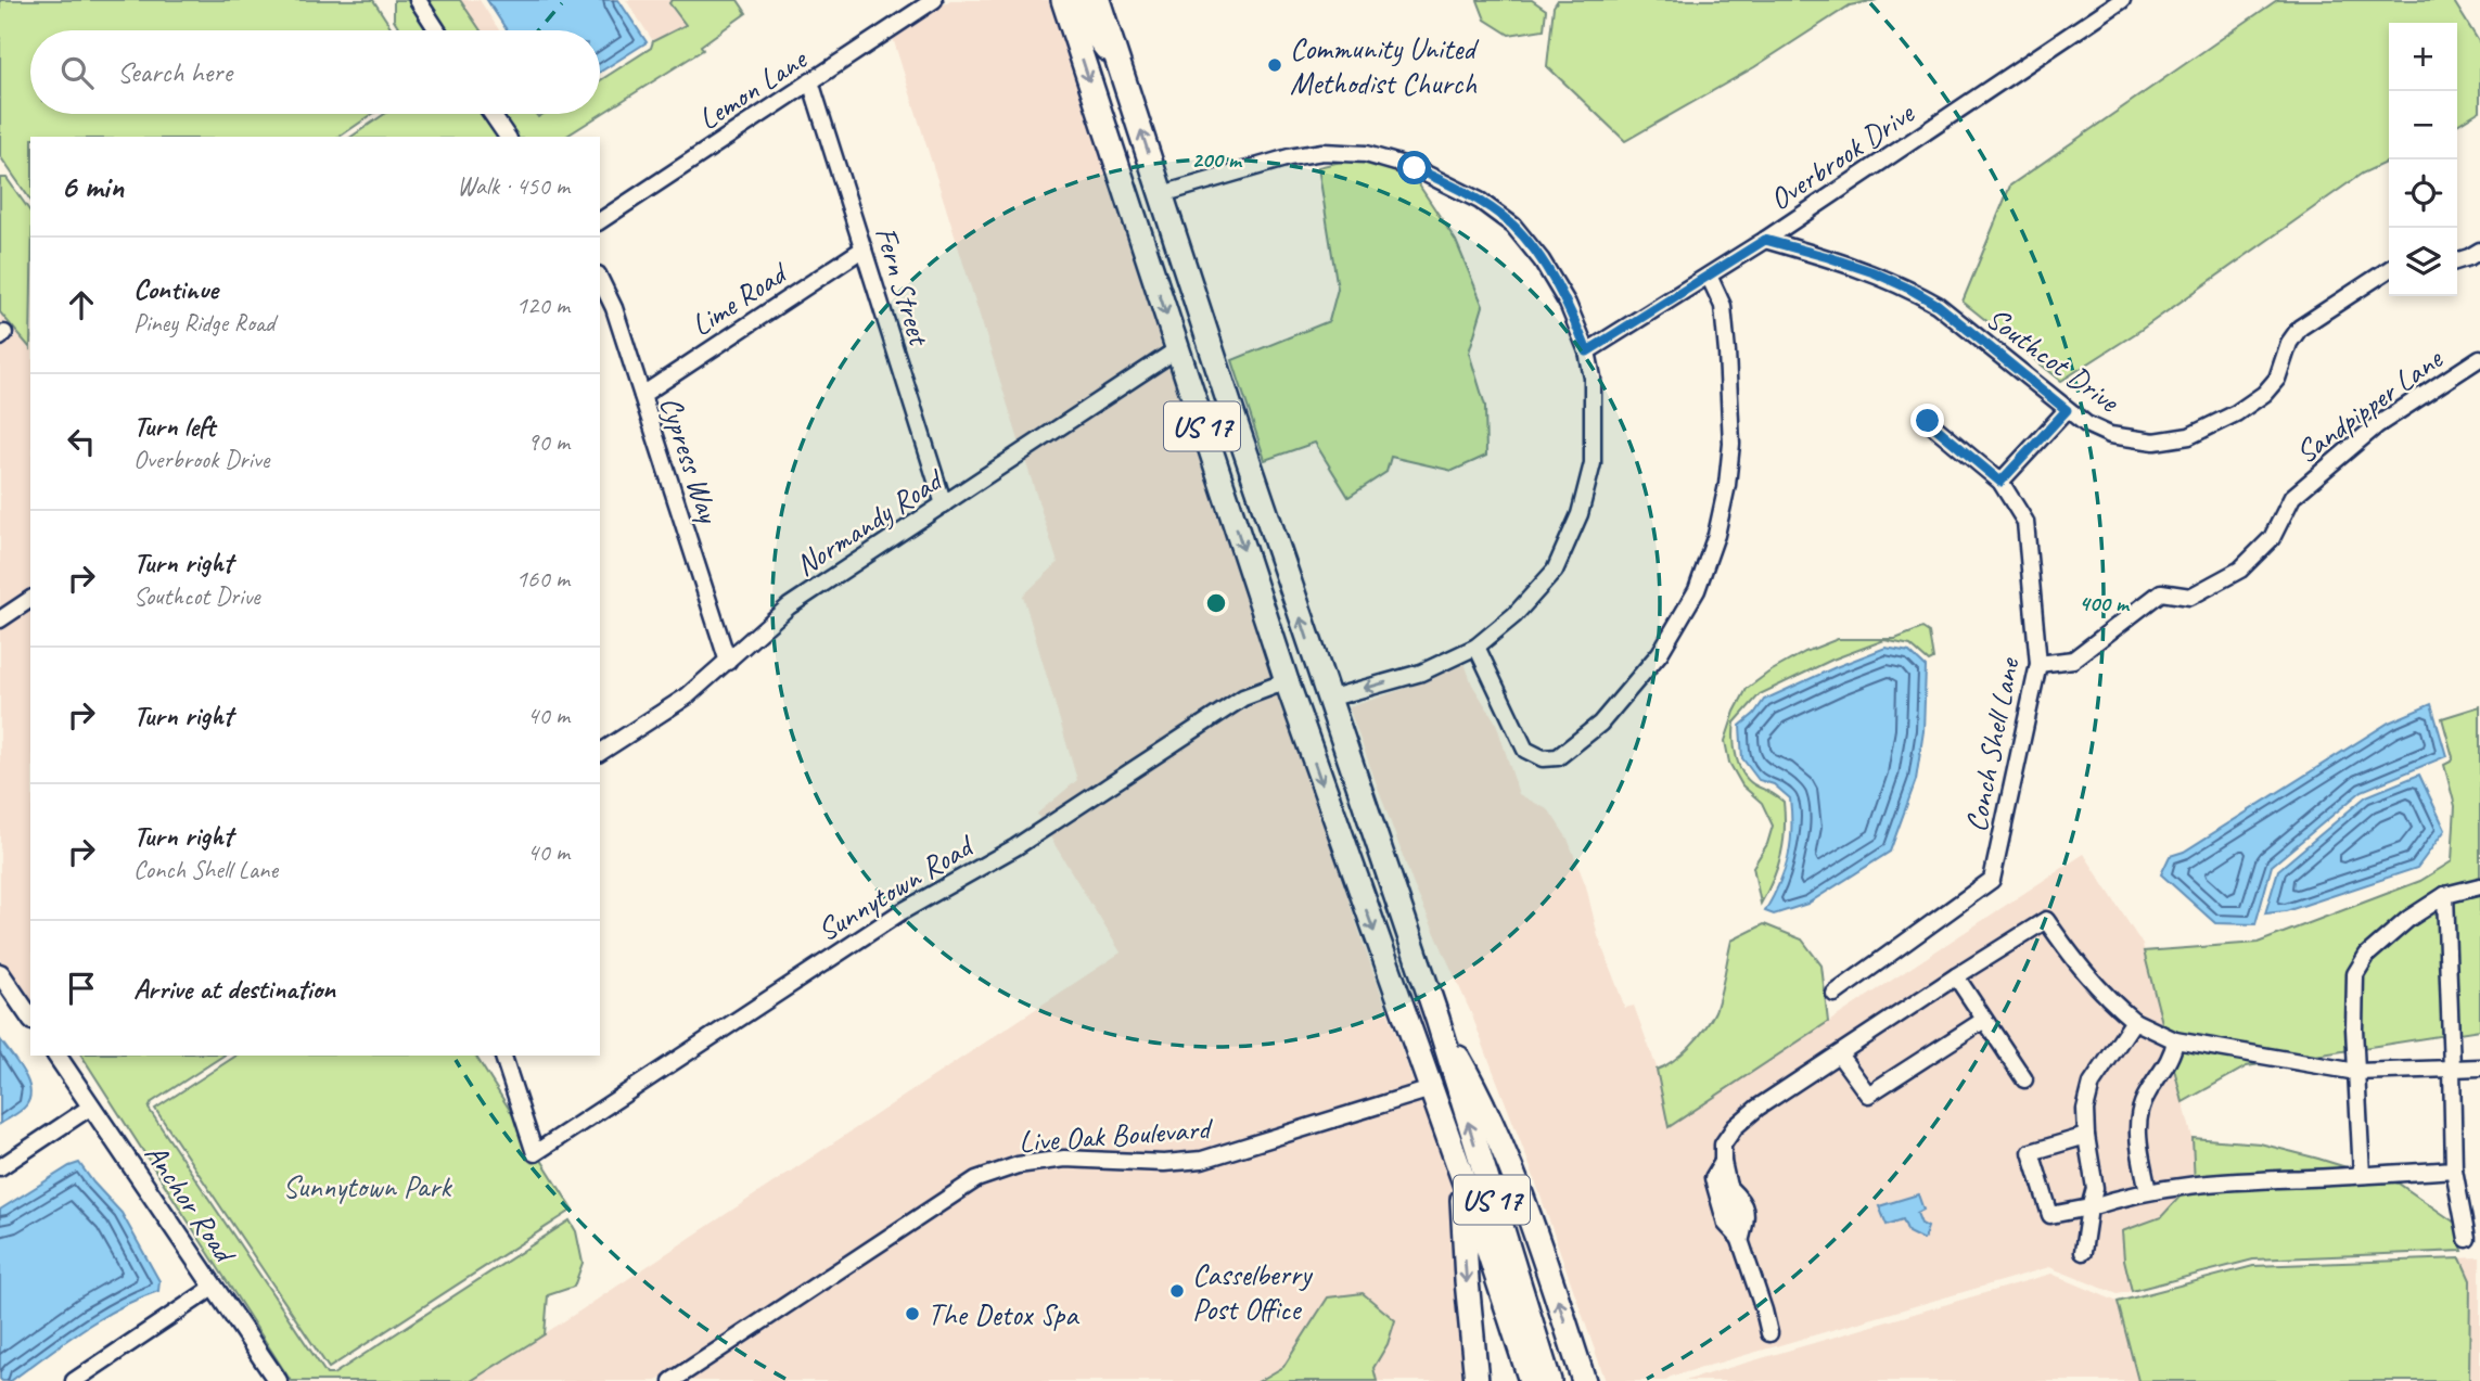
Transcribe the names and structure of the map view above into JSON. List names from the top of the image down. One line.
{"streets":{"main road":["US 17"],"street":["Lemon Lane","Overbrook Drive","Fern Street","Lime Road","Southcot Drive","Sandpipper Lane","Cypress Way","Normandy Road","Conch Shell Lane","Sunnytown Road","Live Oak Boulevard","Anchor Road"]},"crossings":[["Lemon Lane","Fern Street"],["Overbrook Drive","Southcot Drive"],["Fern Street","Lime Road"],["Fern Street","Normandy Road"],["Lime Road","Cypress Way"],["Sandpipper Lane","Conch Shell Lane"],["US 17","Normandy Road"],["US 17","Sunnytown Road"],["US 17","Live Oak Boulevard"],["Cypress Way","Normandy Road"]],"parks":["Sunnytown Park"],"places":["Community United Methodist Church","Casselberry Post Office","The Detox Spa"],"page":{"map_buttons":["+","−"],"search":"Search here","heading":["6 min","Walk · 450 m"],"list":[["Continue","Piney Ridge Road","120 m"],["Turn left","Overbrook Drive","90 m"],["Turn right","Southcot Drive","160 m"],["Turn right","40 m"],["Turn right","Conch Shell Lane","40 m"],"Arrive at destination"]},"rings":["200 m","400 m"]}
